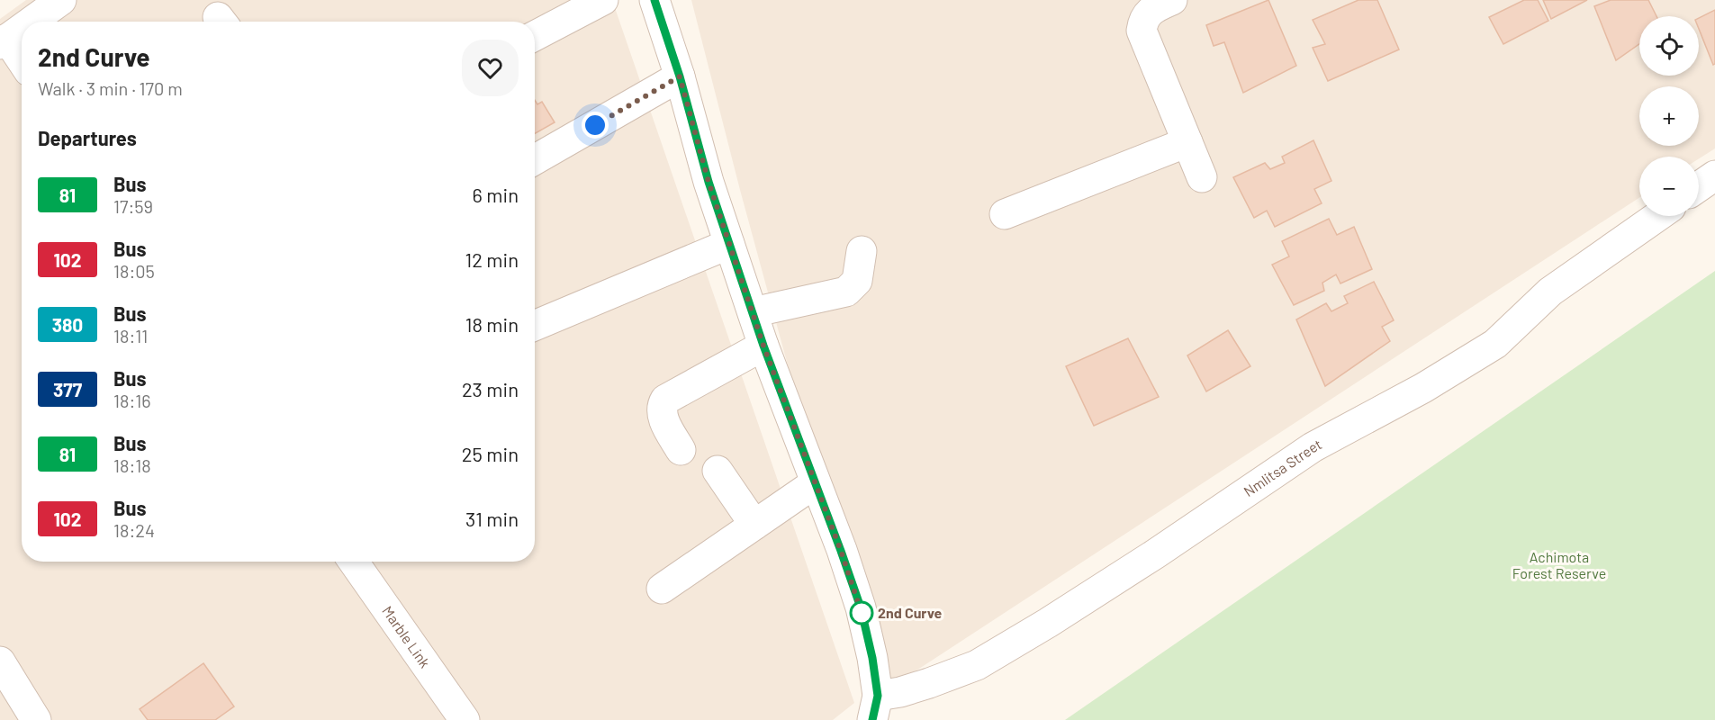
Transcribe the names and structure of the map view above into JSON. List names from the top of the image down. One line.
{"streets":{"street":["Nmlitsa Street","Marble Link"]},"parks":["Achimota Forest Reserve"],"places":["2nd Curve"],"lines":["bus line 81"],"page":{"map_buttons":["+","−"],"heading":[["2nd Curve","Walk · 3 min · 170 m"],"Departures"],"list":[{"mark":"81","name":"Bus","note":"17:59","value":"6 min"},{"mark":"102","name":"Bus","note":"18:05","value":"12 min"},{"mark":"380","name":"Bus","note":"18:11","value":"18 min"},{"mark":"377","name":"Bus","note":"18:16","value":"23 min"},{"mark":"81","name":"Bus","note":"18:18","value":"25 min"},{"mark":"102","name":"Bus","note":"18:24","value":"31 min"}]}}
